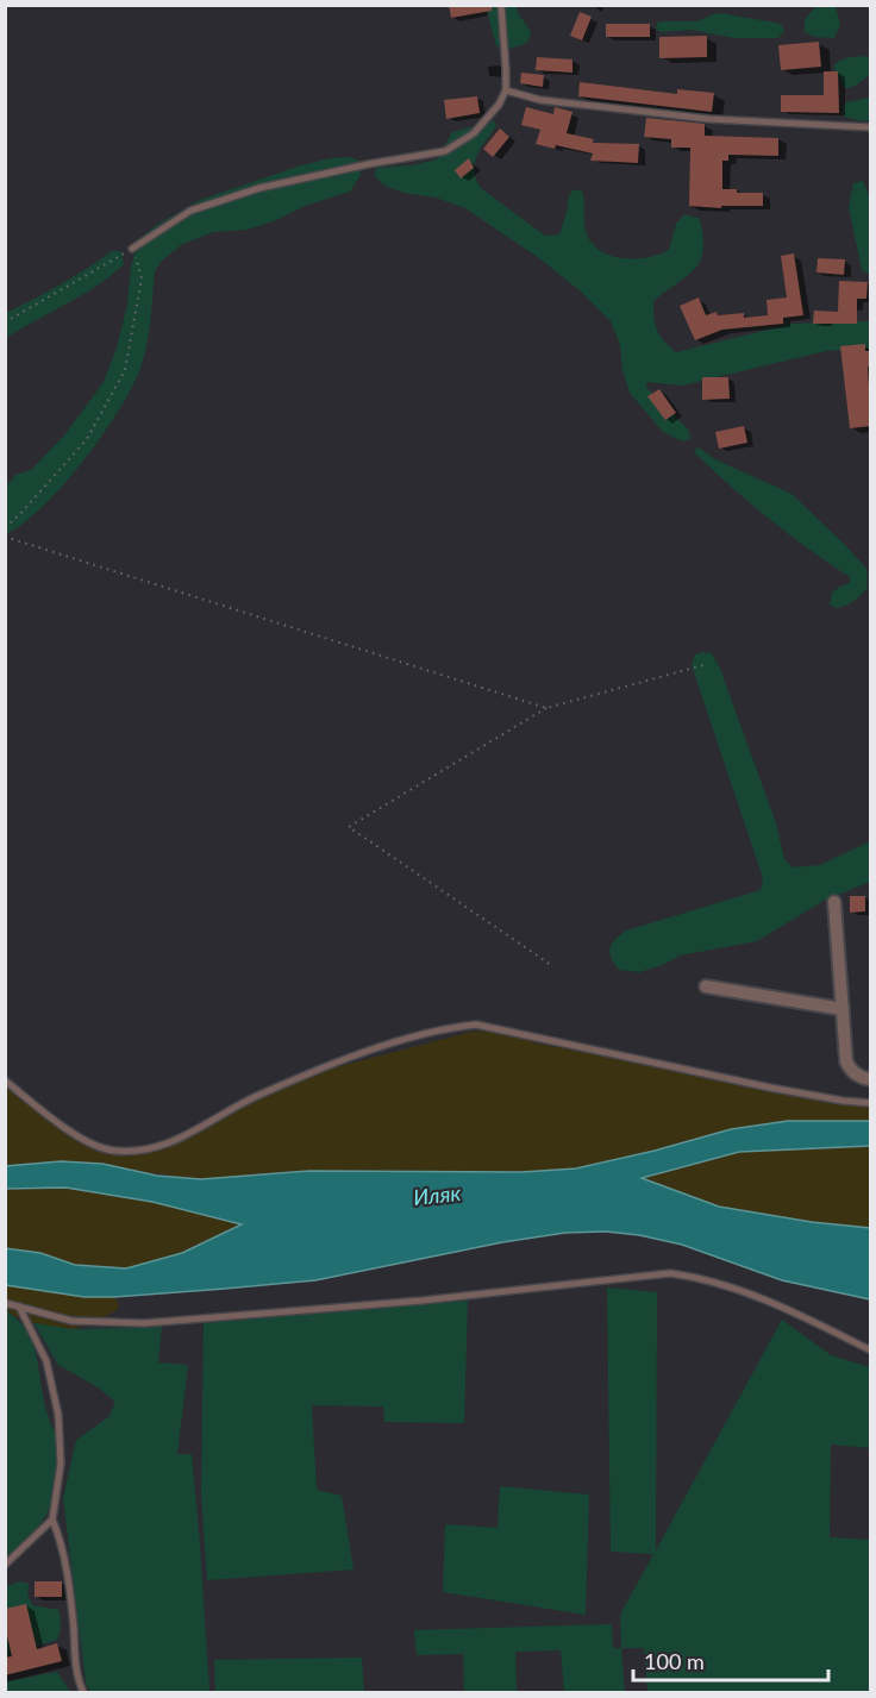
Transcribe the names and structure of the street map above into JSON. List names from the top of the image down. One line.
{"water":["Иляк"],"scale_bar":"100 m"}
